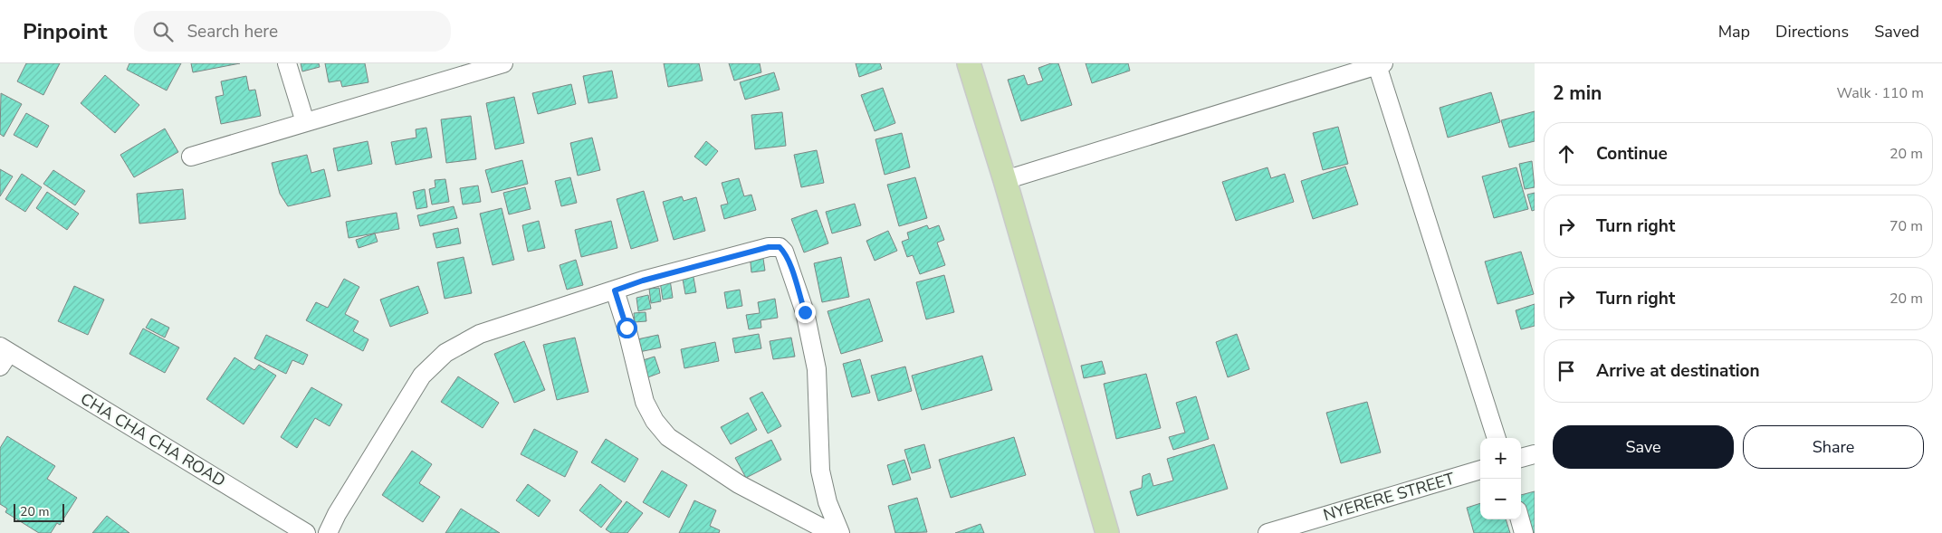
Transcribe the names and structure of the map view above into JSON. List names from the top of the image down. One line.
{"streets":{"street":["CHA CHA CHA ROAD","NYERERE STREET"]},"scale_bar":"20 m","page":{"header":"Pinpoint","search":"Search here","nav":["Map","Directions","Saved"],"heading":["2 min","Walk · 110 m"],"list":[["Continue","20 m"],["Turn right","70 m"],["Turn right","20 m"],"Arrive at destination"],"buttons":["Save","Share"],"map_buttons":["+","−"],"scale":"20 m"}}
